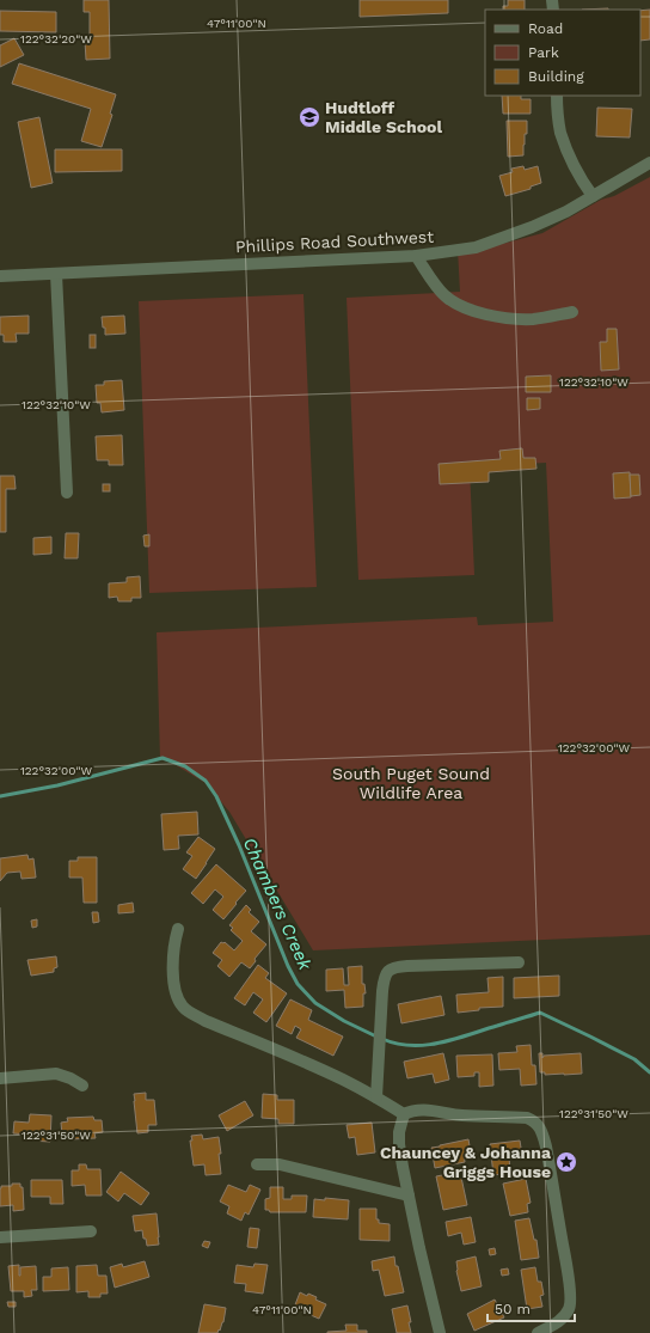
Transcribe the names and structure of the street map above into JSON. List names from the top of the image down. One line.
{"streets":{"street":["Phillips Road Southwest"]},"water":["Chambers Creek"],"parks":["South Puget Sound Wildlife Area"],"places":{"school or university":["Hudtloff Middle School"],"place":["Chauncey & Johanna Griggs House"]},"legend":["Road","Park","Building"],"scale_bar":"50 m","coordinates":["47°11'00\"N","122°32'20\"W","122°32'10\"W","122°32'00\"W","122°31'50\"W"]}
